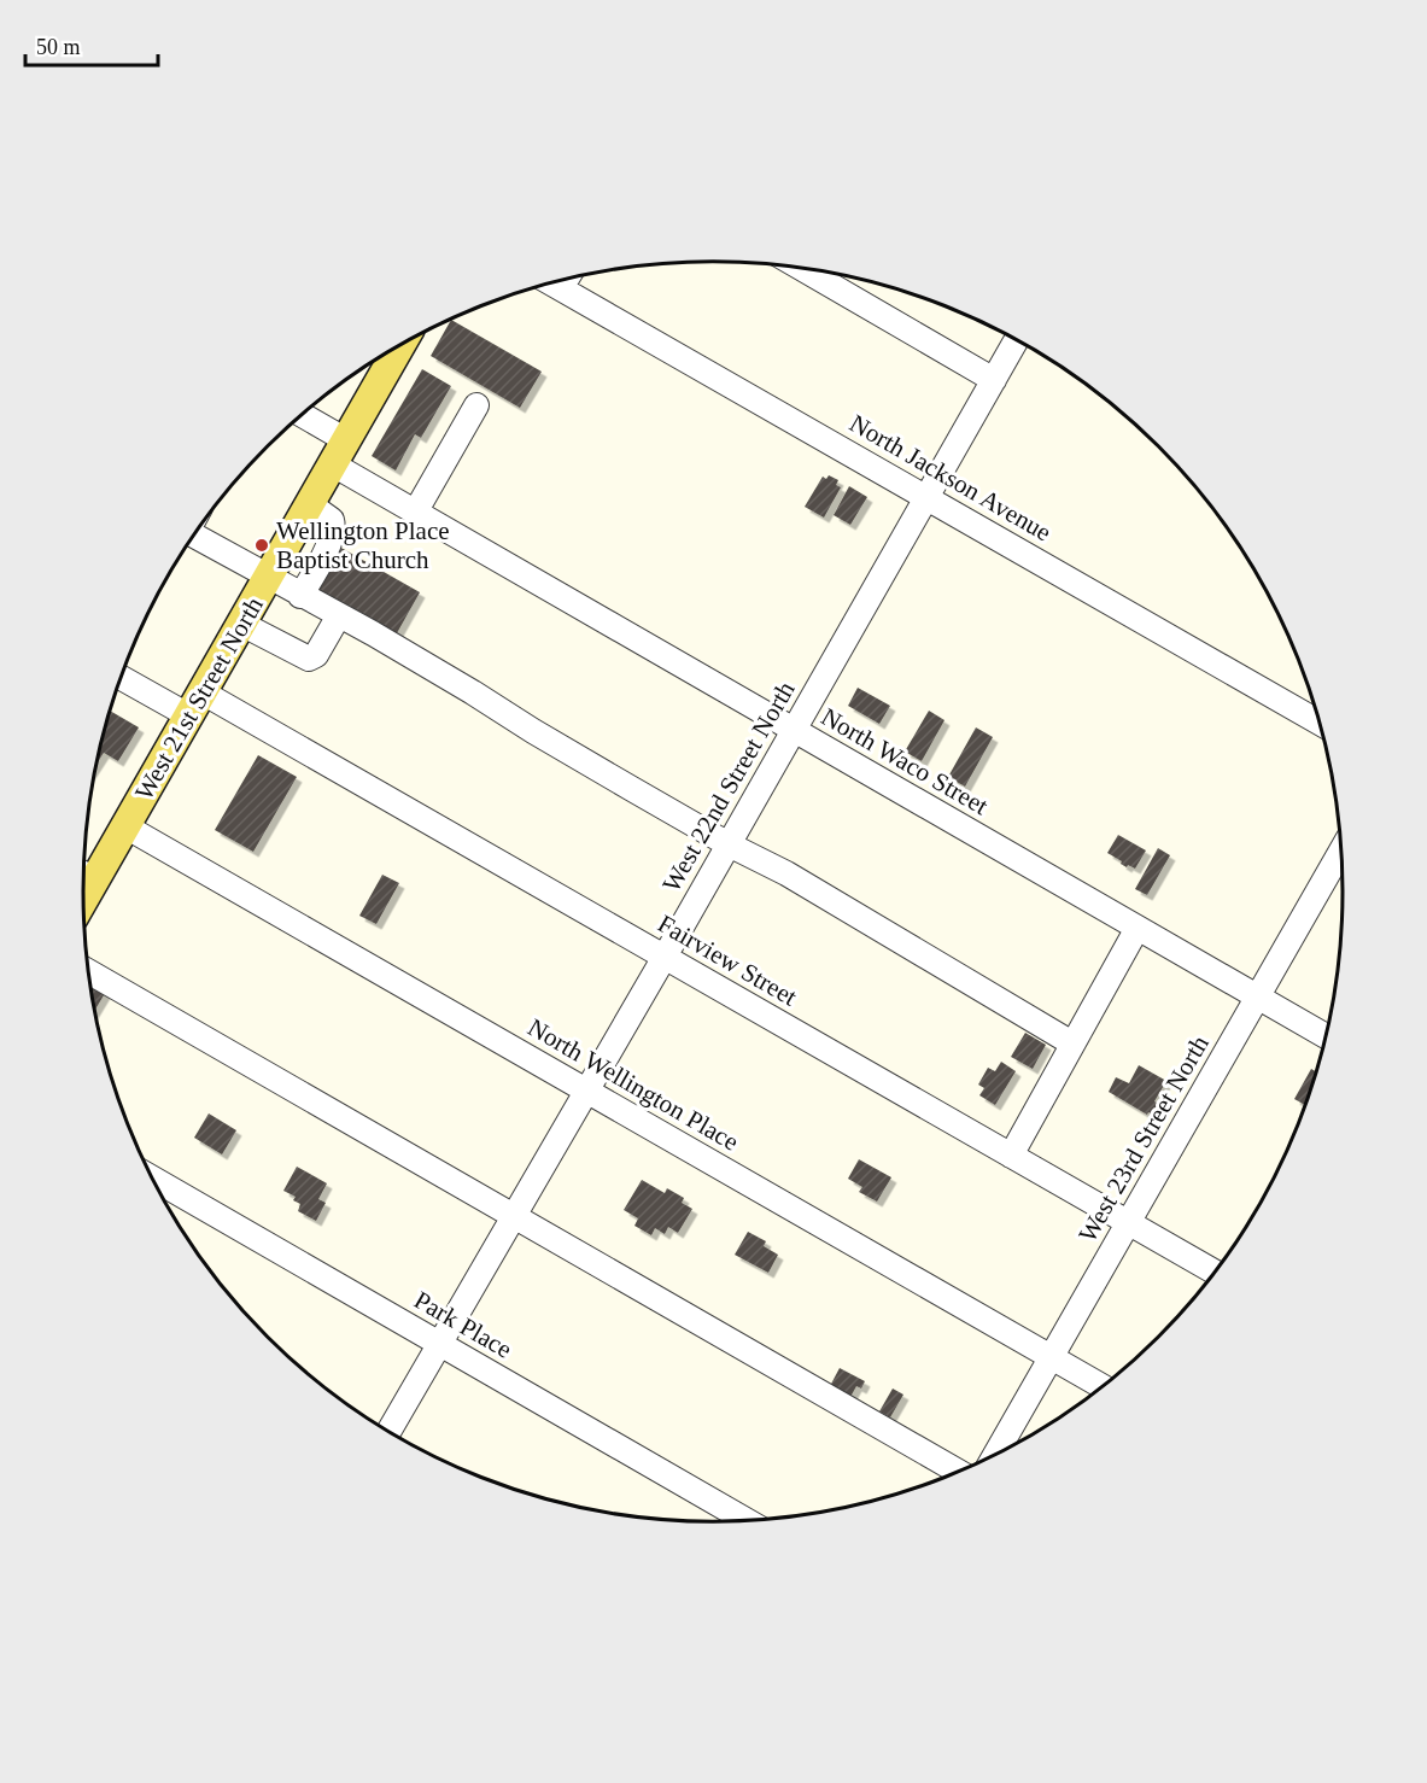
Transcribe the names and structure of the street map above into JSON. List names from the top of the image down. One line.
{"streets":{"main road":["West 21st Street North"],"street":["North Jackson Avenue","North Waco Street","West 22nd Street North","Fairview Street","North Wellington Place","West 23rd Street North","Park Place"]},"crossings":[["North Jackson Avenue","West 22nd Street North"],["West 21st Street North","North Waco Street"],["West 21st Street North","Fairview Street"],["West 21st Street North","North Wellington Place"],["North Waco Street","West 22nd Street North"],["North Waco Street","West 23rd Street North"],["West 22nd Street North","Fairview Street"],["West 22nd Street North","North Wellington Place"],["West 22nd Street North","Park Place"],["Fairview Street","West 23rd Street North"],["North Wellington Place","West 23rd Street North"]],"places":["Wellington Place Baptist Church"],"scale_bar":"50 m"}
